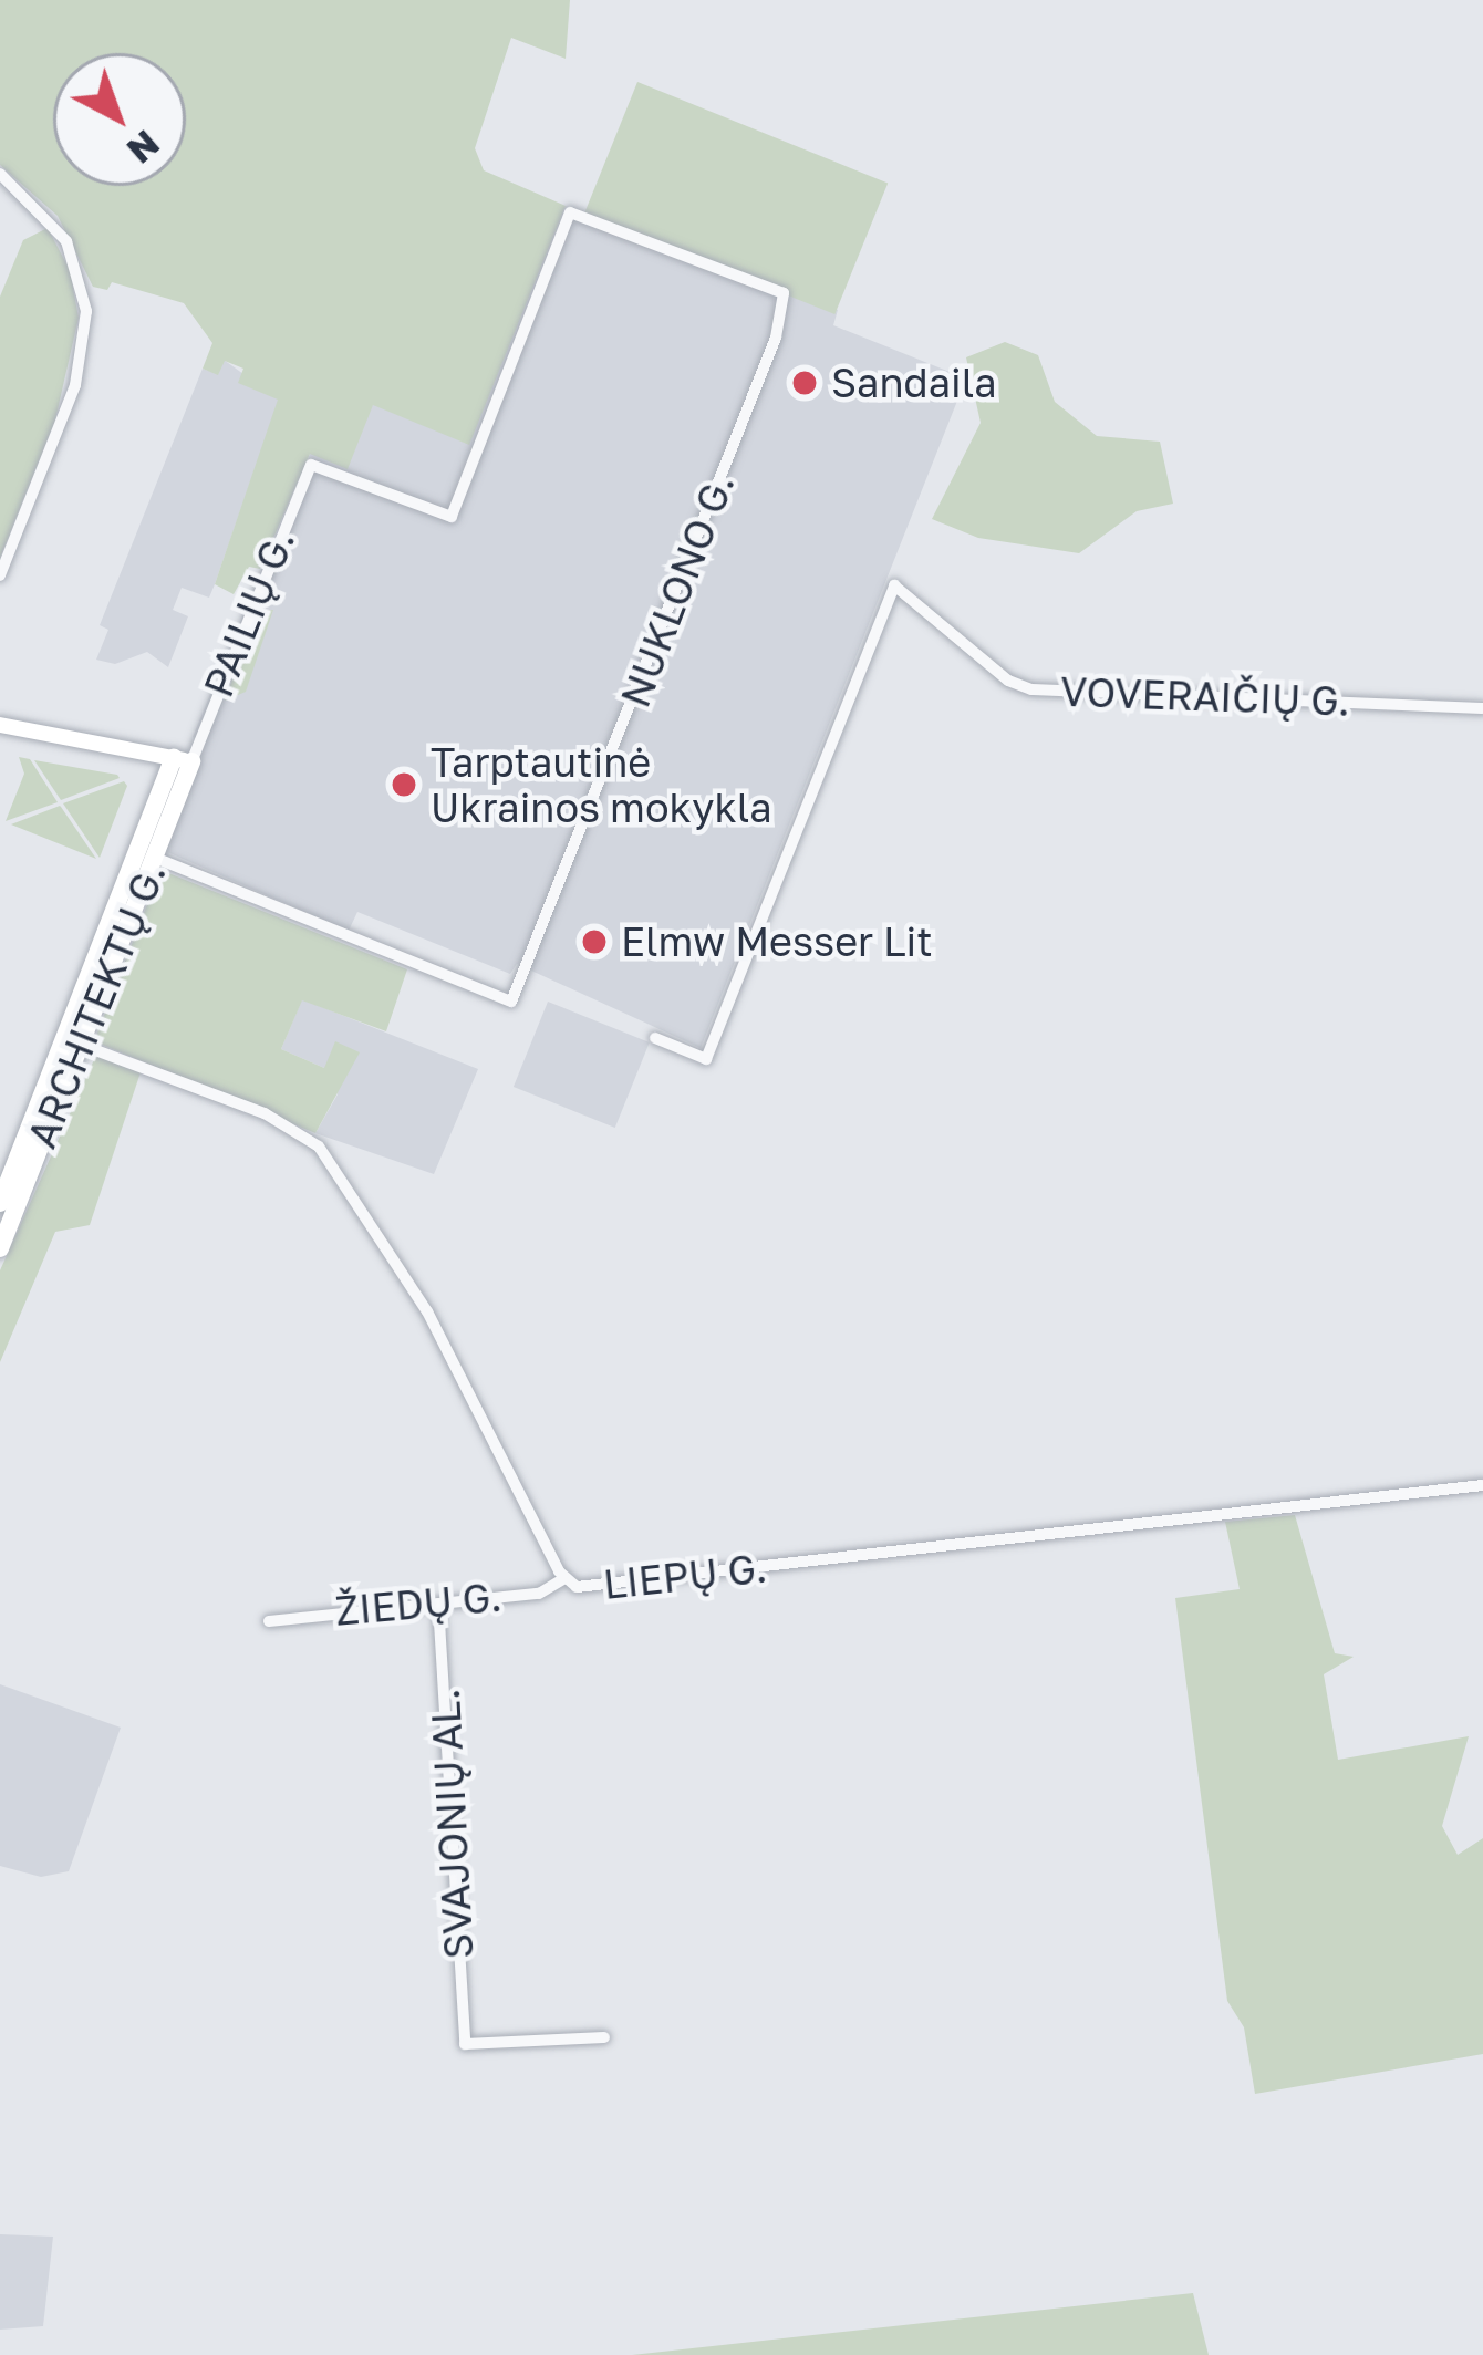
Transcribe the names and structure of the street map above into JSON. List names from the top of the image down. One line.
{"streets":{"main road":["ARCHITEKTŲ G."],"street":["NUKLONO G.","PAILIŲ G.","VOVERAIČIŲ G.","LIEPŲ G.","ŽIEDŲ G.","SVAJONIŲ AL."]},"crossings":[["NUKLONO G.","PAILIŲ G."],["NUKLONO G.","ARCHITEKTŲ G."],["PAILIŲ G.","ARCHITEKTŲ G."],["ARCHITEKTŲ G.","LIEPŲ G."],["LIEPŲ G.","ŽIEDŲ G."],["ŽIEDŲ G.","SVAJONIŲ AL."]],"places":["Sandaila","Tarptautinė Ukrainos mokykla","Elmw Messer Lit"],"north":"bottom right"}
